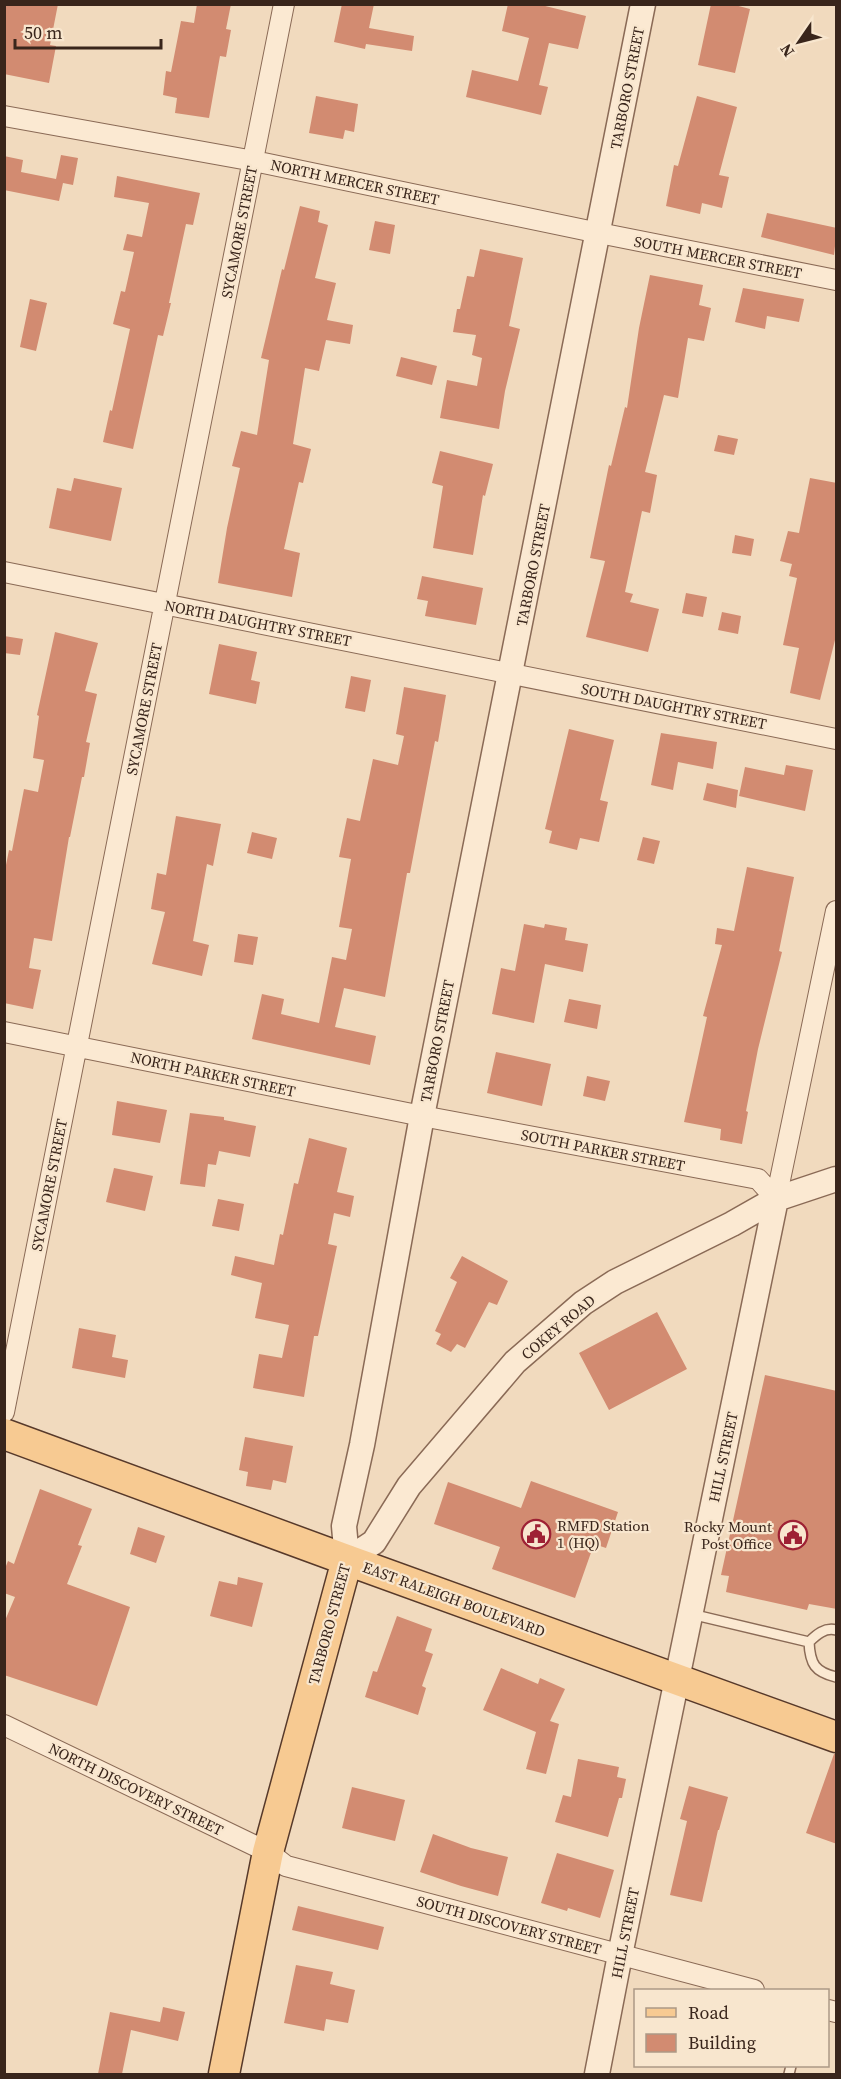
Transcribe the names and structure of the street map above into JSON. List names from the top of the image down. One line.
{"streets":{"main road":["TARBORO STREET","EAST RALEIGH BOULEVARD"],"street":["NORTH MERCER STREET","SYCAMORE STREET","SOUTH MERCER STREET","NORTH DAUGHTRY STREET","SOUTH DAUGHTRY STREET","NORTH PARKER STREET","SOUTH PARKER STREET","COKEY ROAD","HILL STREET","NORTH DISCOVERY STREET","SOUTH DISCOVERY STREET"]},"crossings":[["TARBORO STREET","NORTH MERCER STREET"],["TARBORO STREET","SOUTH MERCER STREET"],["TARBORO STREET","NORTH DAUGHTRY STREET"],["TARBORO STREET","SOUTH DAUGHTRY STREET"],["TARBORO STREET","NORTH PARKER STREET"],["TARBORO STREET","SOUTH PARKER STREET"],["TARBORO STREET","COKEY ROAD"],["TARBORO STREET","EAST RALEIGH BOULEVARD"],["TARBORO STREET","NORTH DISCOVERY STREET"],["TARBORO STREET","SOUTH DISCOVERY STREET"],["NORTH MERCER STREET","SYCAMORE STREET"],["NORTH MERCER STREET","SOUTH MERCER STREET"],["SYCAMORE STREET","NORTH DAUGHTRY STREET"],["SYCAMORE STREET","NORTH PARKER STREET"],["NORTH DAUGHTRY STREET","SOUTH DAUGHTRY STREET"],["NORTH PARKER STREET","SOUTH PARKER STREET"],["SOUTH PARKER STREET","COKEY ROAD"],["SOUTH PARKER STREET","HILL STREET"],["COKEY ROAD","HILL STREET"],["COKEY ROAD","EAST RALEIGH BOULEVARD"],["HILL STREET","EAST RALEIGH BOULEVARD"],["HILL STREET","SOUTH DISCOVERY STREET"],["NORTH DISCOVERY STREET","SOUTH DISCOVERY STREET"]],"places":{"public building":["RMFD Station 1 (HQ)","Rocky Mount Post Office"]},"legend":["Road","Building"],"scale_bar":"50 m","north":"bottom left"}
